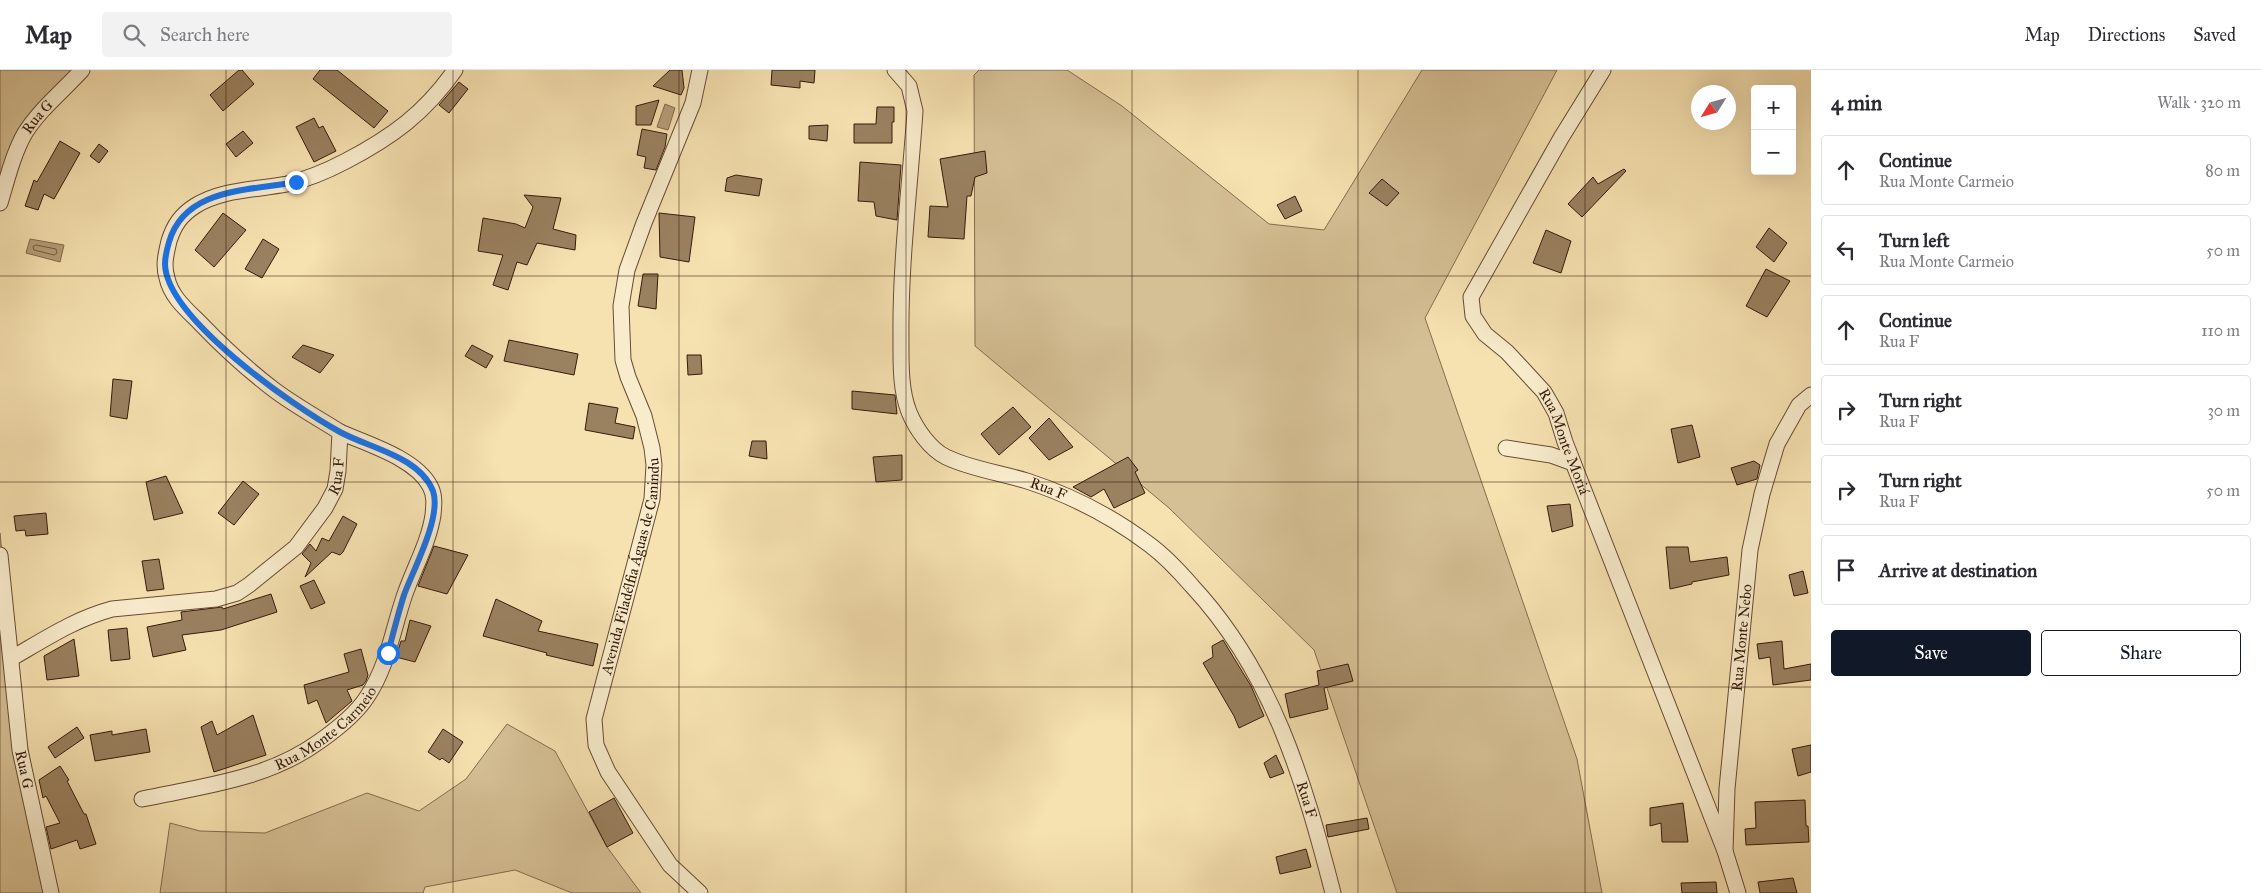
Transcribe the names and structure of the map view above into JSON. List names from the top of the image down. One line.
{"streets":{"street":["Rua G","Rua Monte Moriá","Rua F","Avenida Filadélfia Águas de Canindu","Rua Monte Nebo","Rua Monte Carmeio"]},"crossings":[["Rua G","Rua F"],["Rua Monte Moriá","Rua Monte Nebo"],["Rua F","Rua Monte Carmeio"]],"north":"bottom left","page":{"header":"Map","search":"Search here","nav":["Map","Directions","Saved"],"heading":["4 min","Walk · 320 m"],"map_buttons":["+","−"],"list":[["Continue","Rua Monte Carmeio","80 m"],["Turn left","Rua Monte Carmeio","50 m"],["Continue","Rua F","110 m"],["Turn right","Rua F","30 m"],["Turn right","Rua F","50 m"],"Arrive at destination"],"buttons":["Save","Share"]}}
